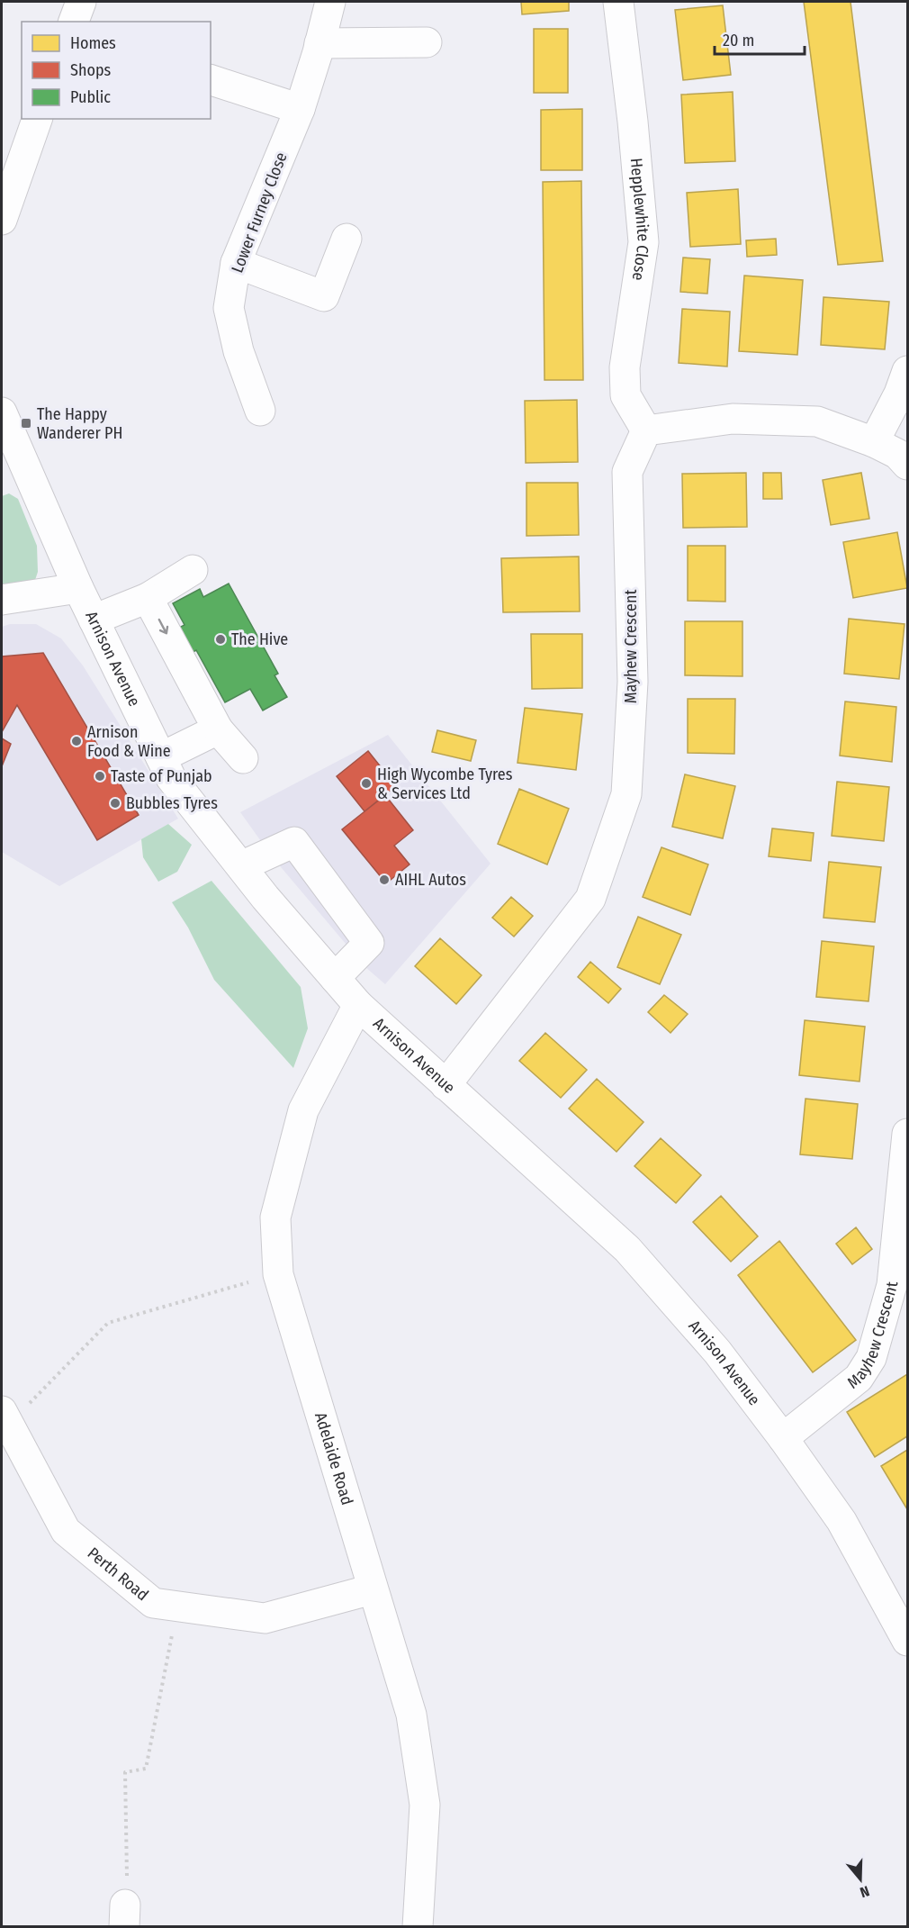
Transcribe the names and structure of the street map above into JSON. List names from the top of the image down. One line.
{"streets":{"street":["Lower Furney Close","Hepplewhite Close","Mayhew Crescent","Arnison Avenue","Adelaide Road","Perth Road"]},"crossings":[["Hepplewhite Close","Mayhew Crescent"],["Mayhew Crescent","Arnison Avenue"],["Arnison Avenue","Adelaide Road"],["Adelaide Road","Perth Road"]],"places":{"transit":["The Happy Wanderer PH"],"other":["The Hive","Arnison Food & Wine","Taste of Punjab","High Wycombe Tyres & Services Ltd","Bubbles Tyres","AIHL Autos"]},"legend":["Homes","Shops","Public"],"scale_bar":"20 m","north":"bottom"}
